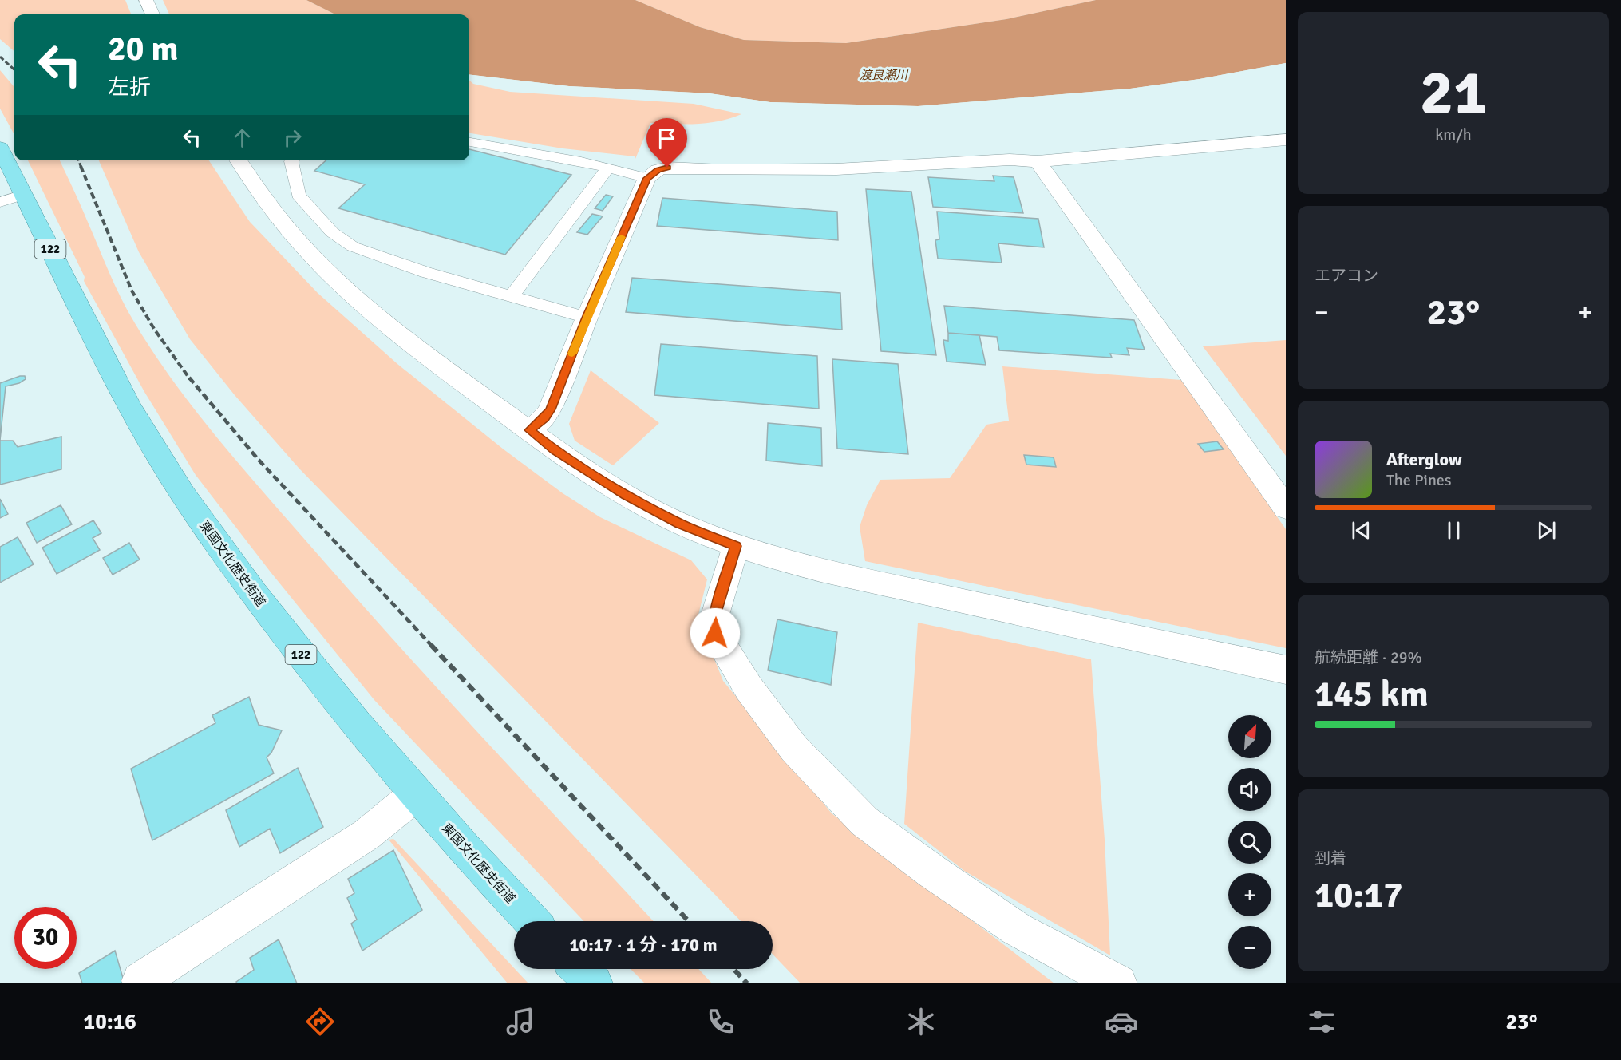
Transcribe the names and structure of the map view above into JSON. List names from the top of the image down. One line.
{"streets":{"highway":["122","東国文化歴史街道"]},"water":["渡良瀬川"],"north":"top right","page":{"tile":[["21","km/h"],"エアコン",["航続距離 · 29%","145 km"],["到着","10:17"]],"turn":["20 m","左折"],"heat":["−","23°","+"],"song":["Afterglow","The Pines"],"map_buttons":["+","−"],"limit":"30","trip":"10:17 · 1 分 · 170 m","tabs":["10:16","23°"]}}
